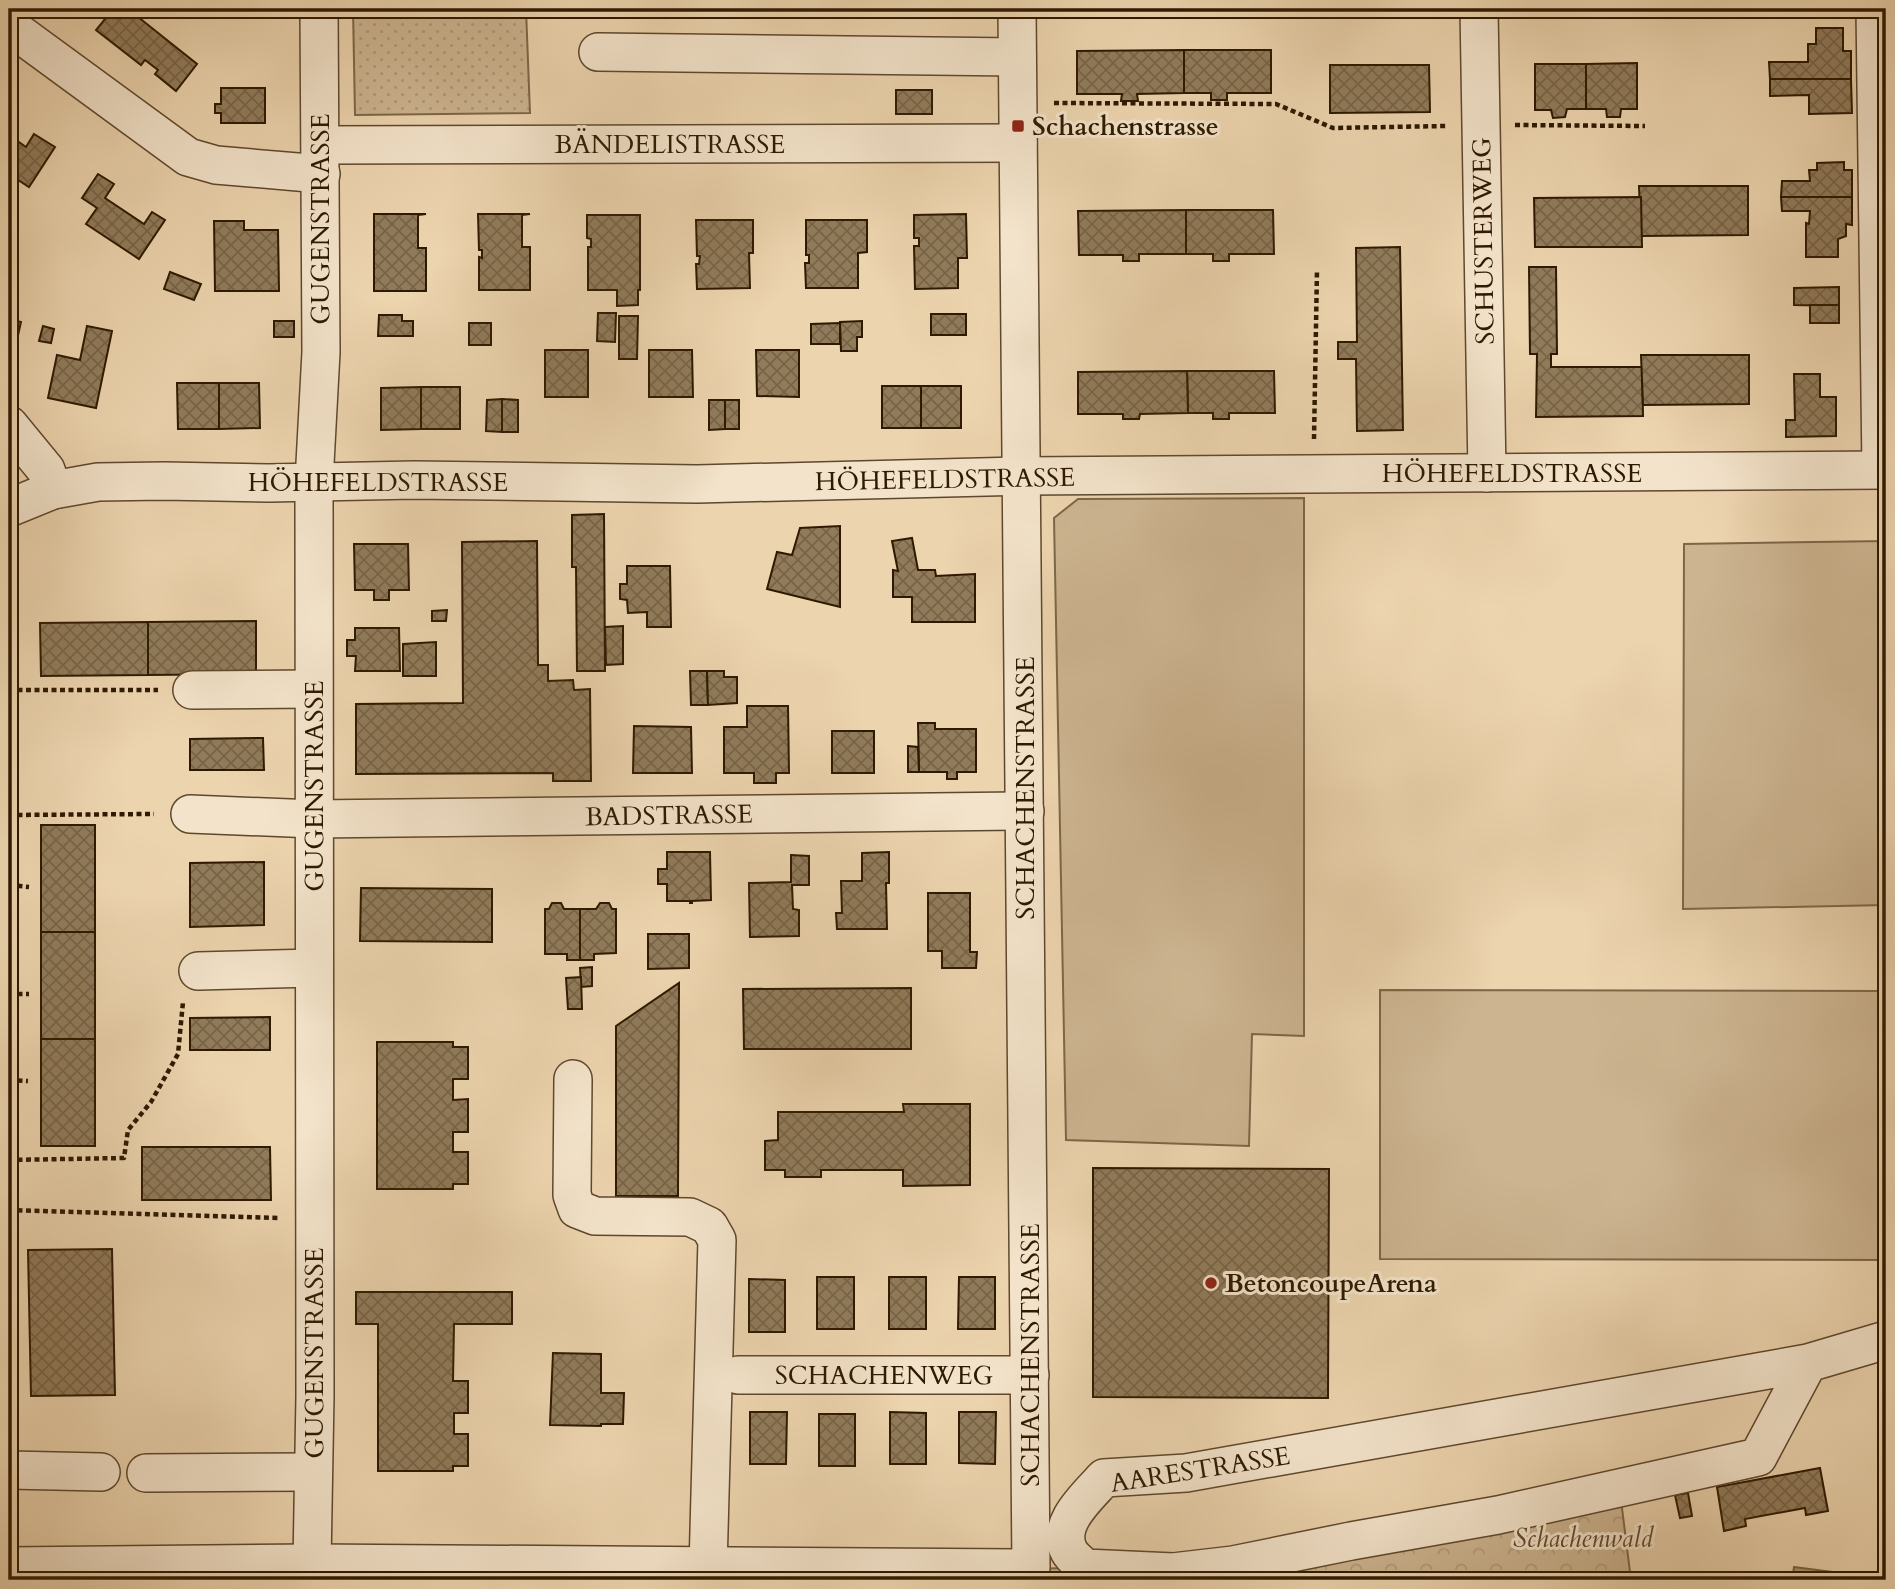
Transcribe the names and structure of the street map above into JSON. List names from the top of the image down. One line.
{"streets":{"street":["BÄNDELISTRASSE","GUGENSTRASSE","SCHUSTERWEG","HÖHEFELDSTRASSE","SCHACHENSTRASSE","BADSTRASSE","SCHACHENWEG","AARESTRASSE"]},"crossings":[["BÄNDELISTRASSE","GUGENSTRASSE"],["BÄNDELISTRASSE","SCHACHENSTRASSE"],["GUGENSTRASSE","HÖHEFELDSTRASSE"],["GUGENSTRASSE","BADSTRASSE"],["SCHUSTERWEG","HÖHEFELDSTRASSE"],["HÖHEFELDSTRASSE","SCHACHENSTRASSE"],["SCHACHENSTRASSE","BADSTRASSE"],["SCHACHENSTRASSE","SCHACHENWEG"]],"parks":["Schachenwald"],"places":{"transit":["Schachenstrasse"],"other":["BetoncoupeArena"]}}
